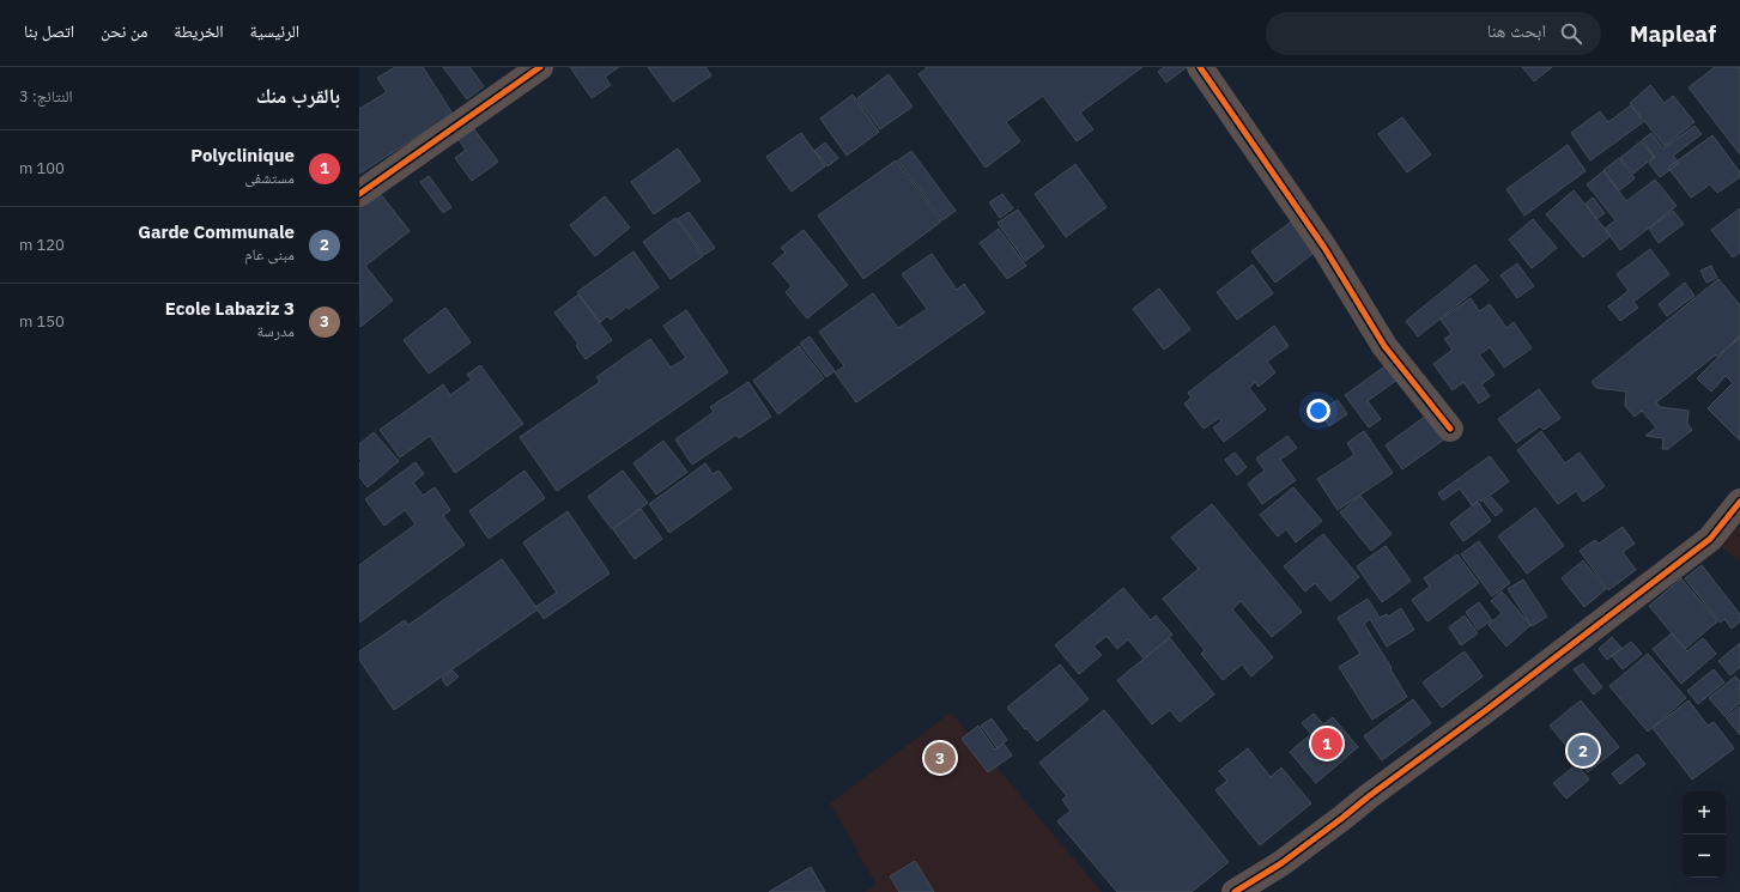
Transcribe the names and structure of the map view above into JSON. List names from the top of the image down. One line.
{"page":{"header":"Mapleaf","search":"ابحث هنا","nav":["الرئيسية","الخريطة","من نحن","اتصل بنا"],"heading":["بالقرب منك","النتائج: 3"],"list":[{"mark":"1","name":"Polyclinique","note":"مستشفى","value":"100 m"},{"mark":"2","name":"Garde Communale","note":"مبنى عام","value":"120 m"},{"mark":"3","name":"Ecole Labaziz 3","note":"مدرسة","value":"150 m"}],"pins":["1","2","3"],"map_buttons":["+","−"]}}
